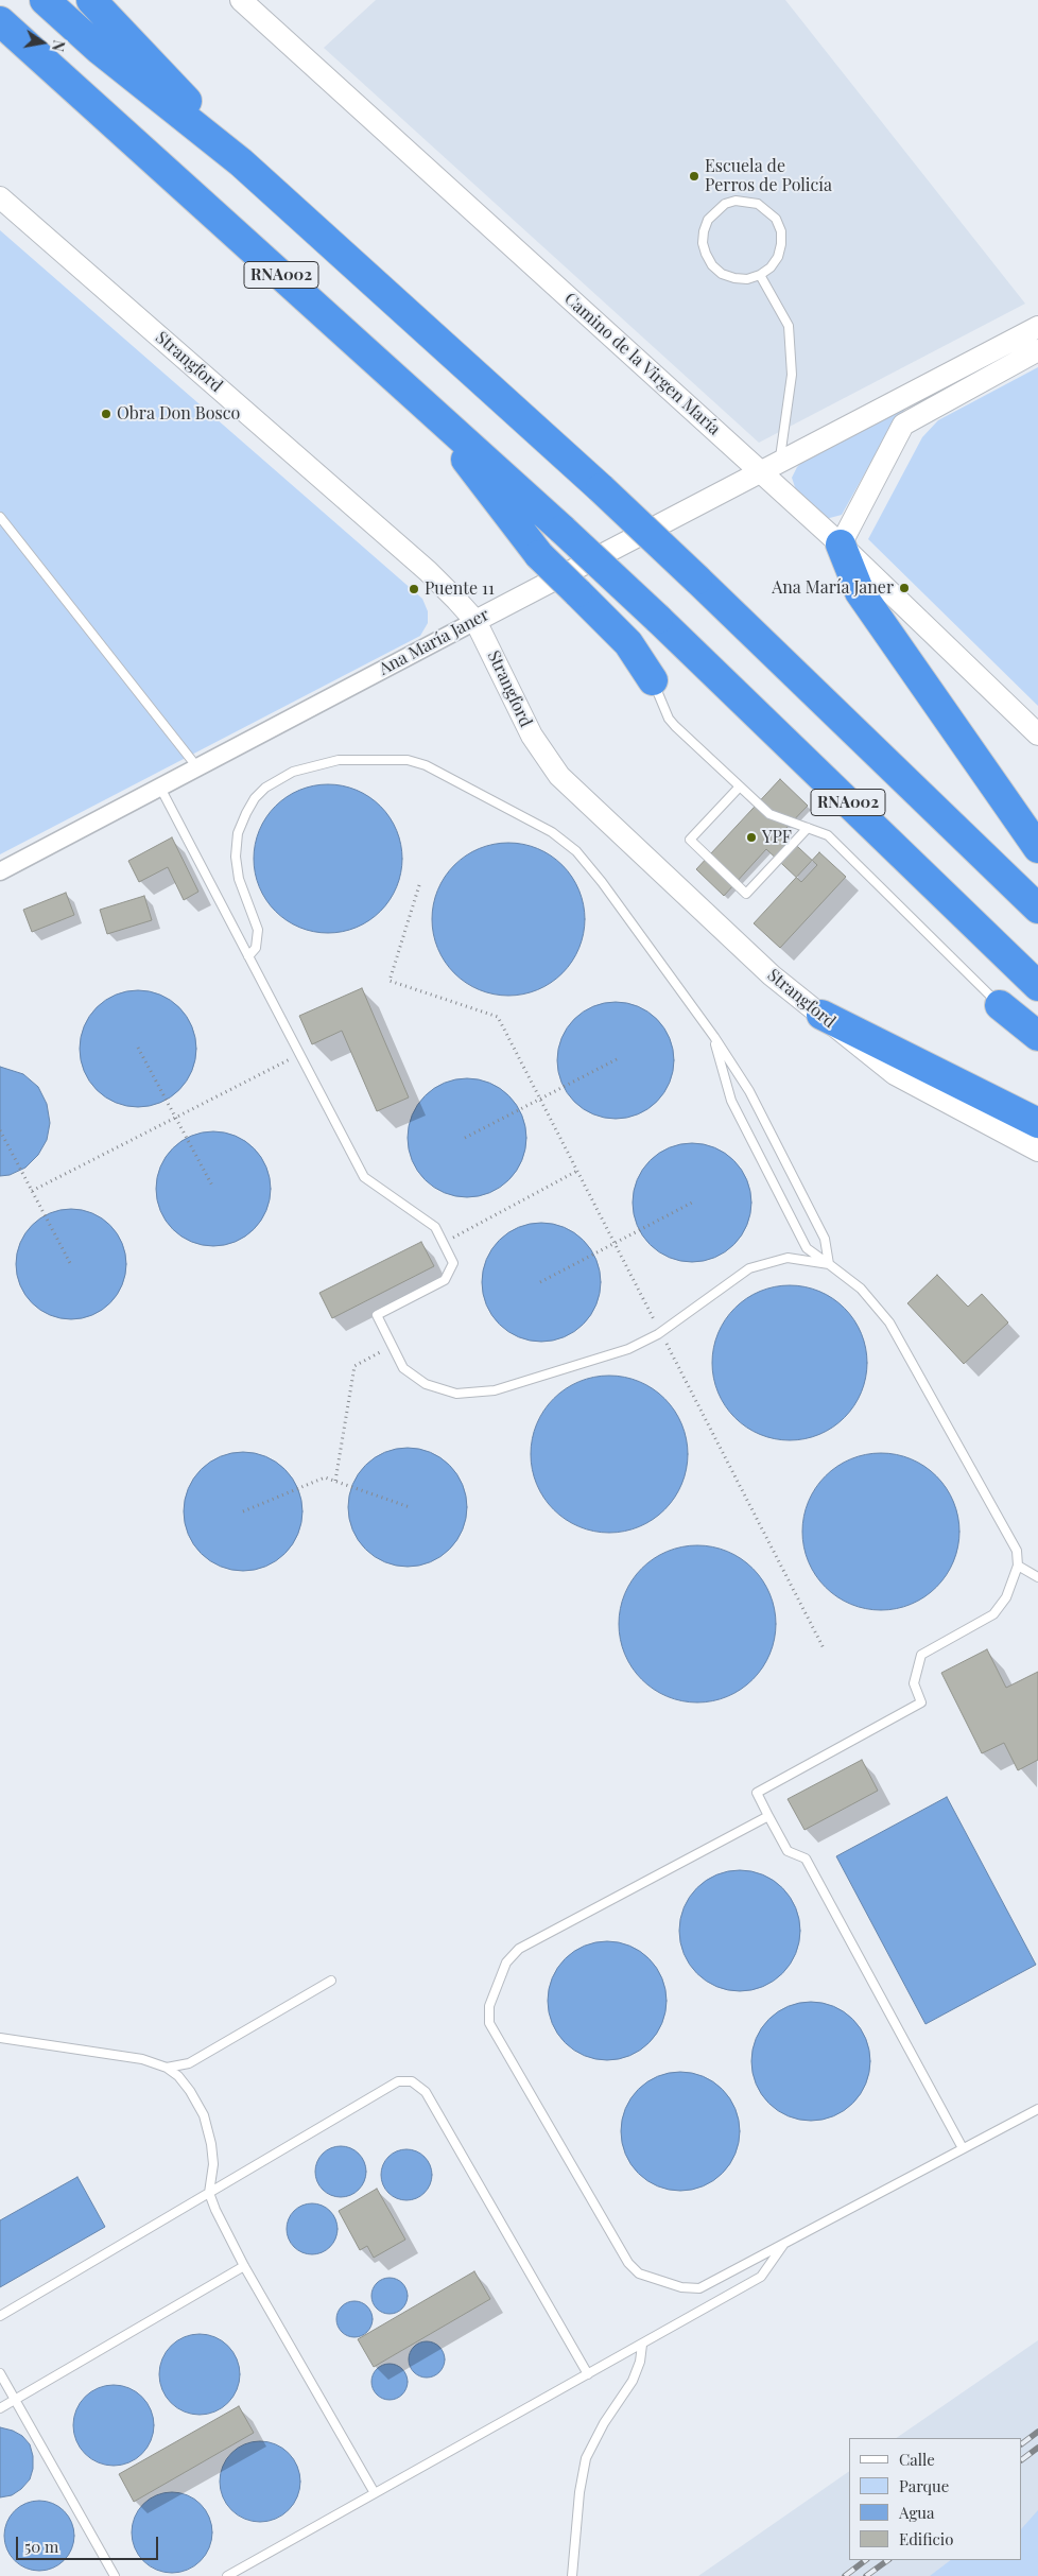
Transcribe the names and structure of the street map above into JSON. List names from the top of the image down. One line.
{"streets":{"highway":["RNA002"],"street":["Strangford","Camino de la Virgen María","Ana María Janer"]},"crossings":[["Strangford","Ana María Janer"],["Camino de la Virgen María","Ana María Janer"]],"places":["Escuela de Perros de Policía","Obra Don Bosco","Ana María Janer","Puente 11","YPF"],"legend":["Calle","Parque","Agua","Edificio"],"scale_bar":"50 m","north":"right"}
